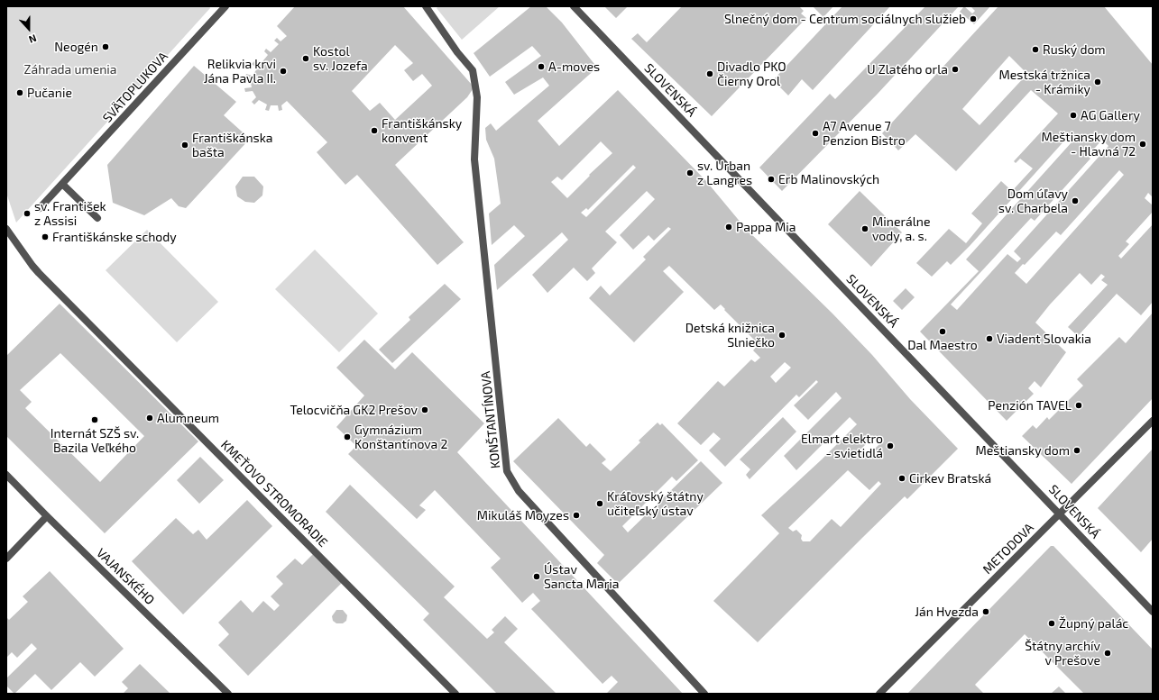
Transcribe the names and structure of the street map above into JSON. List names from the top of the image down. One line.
{"streets":{"street":["SVÄTOPLUKOVA","SLOVENSKÁ","KONŠTANTÍNOVA","KMEŤOVO STROMORADIE","METODOVA","VAJANSKÉHO"]},"crossings":[["SLOVENSKÁ","METODOVA"]],"parks":["Záhrada umenia"],"places":["Slnečný dom - Centrum sociálnych služieb","Neogén","Ruský dom","Kostol sv. Jozefa","A-moves","U Zlatého orla","Relikvia krvi Jána Pavla II.","Divadlo PKO Čierny Orol","Mestská tržnica - Krámiky","Pučanie","AG Gallery","Františkánsky konvent","A7 Avenue 7 Penzion Bistro","Meštiansky dom - Hlavná 72","Františkánska bašta","sv. Urban z Langres","Erb Malinovských","Dom úľavy sv. Charbela","sv. František z Assisi","Pappa Mia","Minerálne vody, a. s.","Františkánske schody","Dal Maestro","Detská knižnica Slniečko","Viadent Slovakia","Penzión TAVEL","Telocvičňa GK2 Prešov","Alumneum","Internát SZŠ sv. Bazila Veľkého","Gymnázium Konštantínova 2","Elmart elektro - svietidlá","Meštiansky dom","Cirkev Bratská","Kráľovský štátny učiteľský ústav","Mikuláš Moyzes","Ústav Sancta Maria","Ján Hvezda","Župný palác","Štátny archív v Prešove"],"north":"bottom"}
